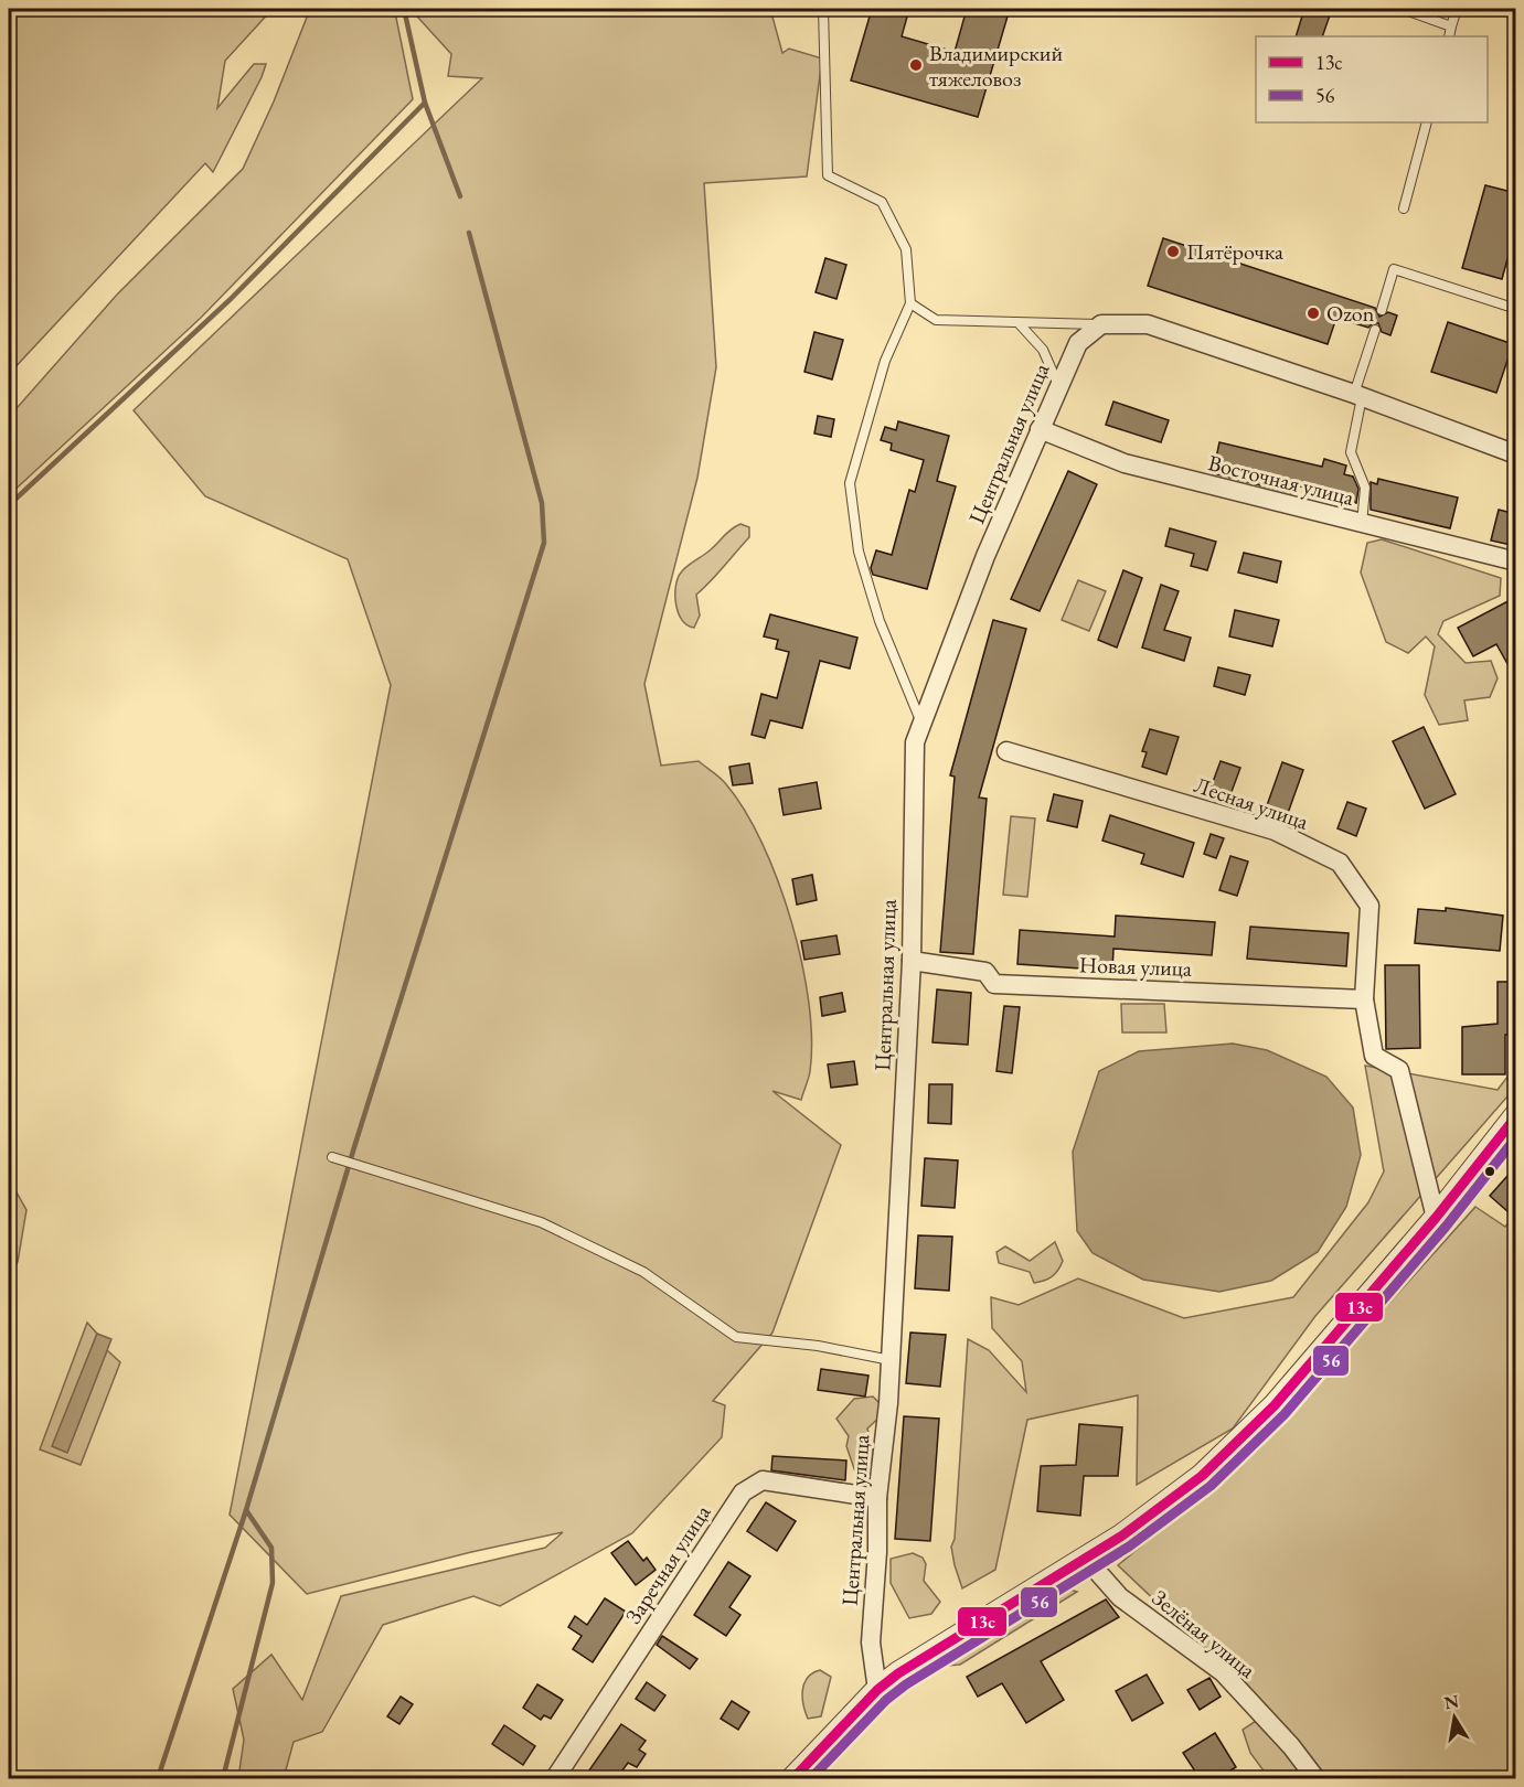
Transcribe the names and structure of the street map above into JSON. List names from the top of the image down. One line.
{"streets":{"street":["Центральная улица","Восточная улица","Лесная улица","Новая улица","Заречная улица","Зелёная улица"]},"crossings":[["Центральная улица","Восточная улица"],["Центральная улица","Новая улица"],["Центральная улица","Заречная улица"],["Лесная улица","Новая улица"]],"places":["Владимирский тяжеловоз","Пятёрочка","Ozon"],"lines":["transit line 13с","transit line 56"],"legend":["13с","56"],"north":"top"}
